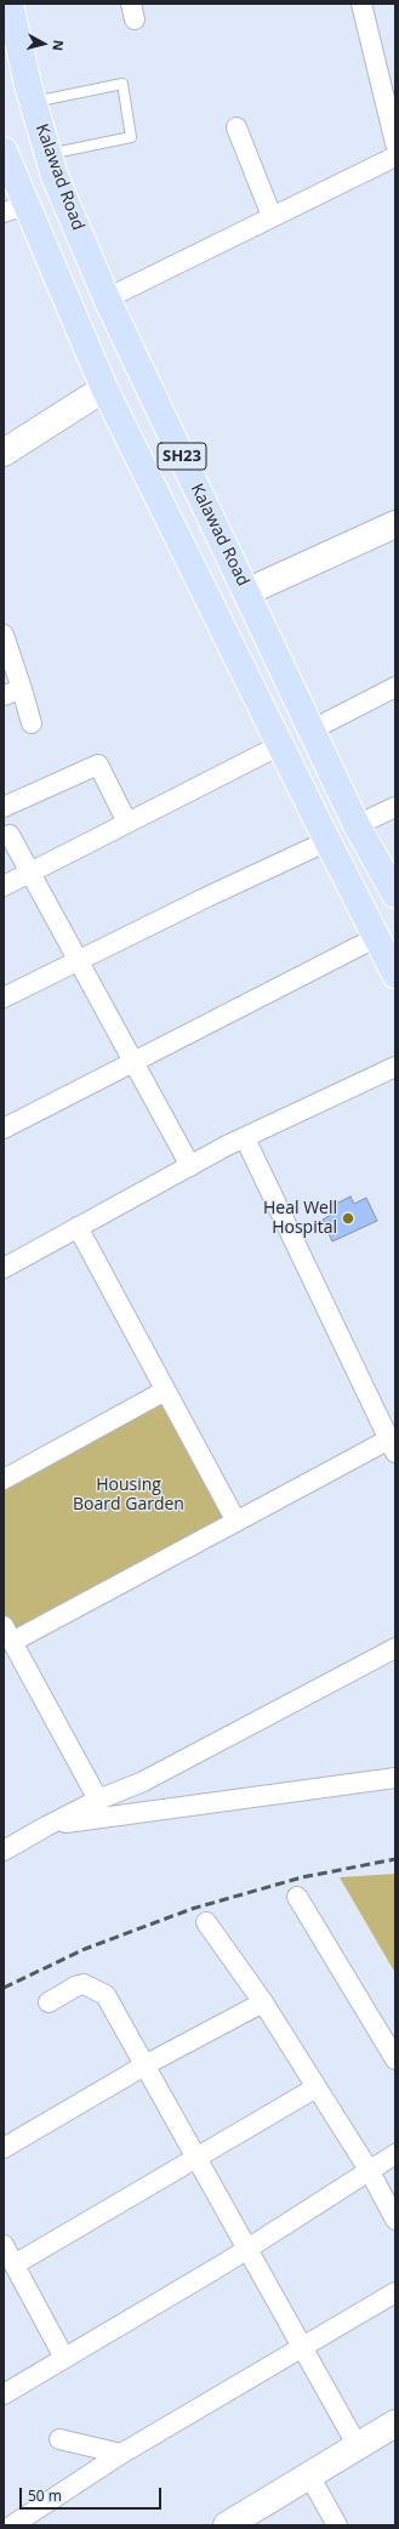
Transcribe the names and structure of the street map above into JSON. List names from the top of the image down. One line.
{"streets":{"main road":["Kalawad Road","SH23"]},"parks":["Housing Board Garden"],"places":["Heal Well Hospital"],"scale_bar":"50 m","north":"right"}
